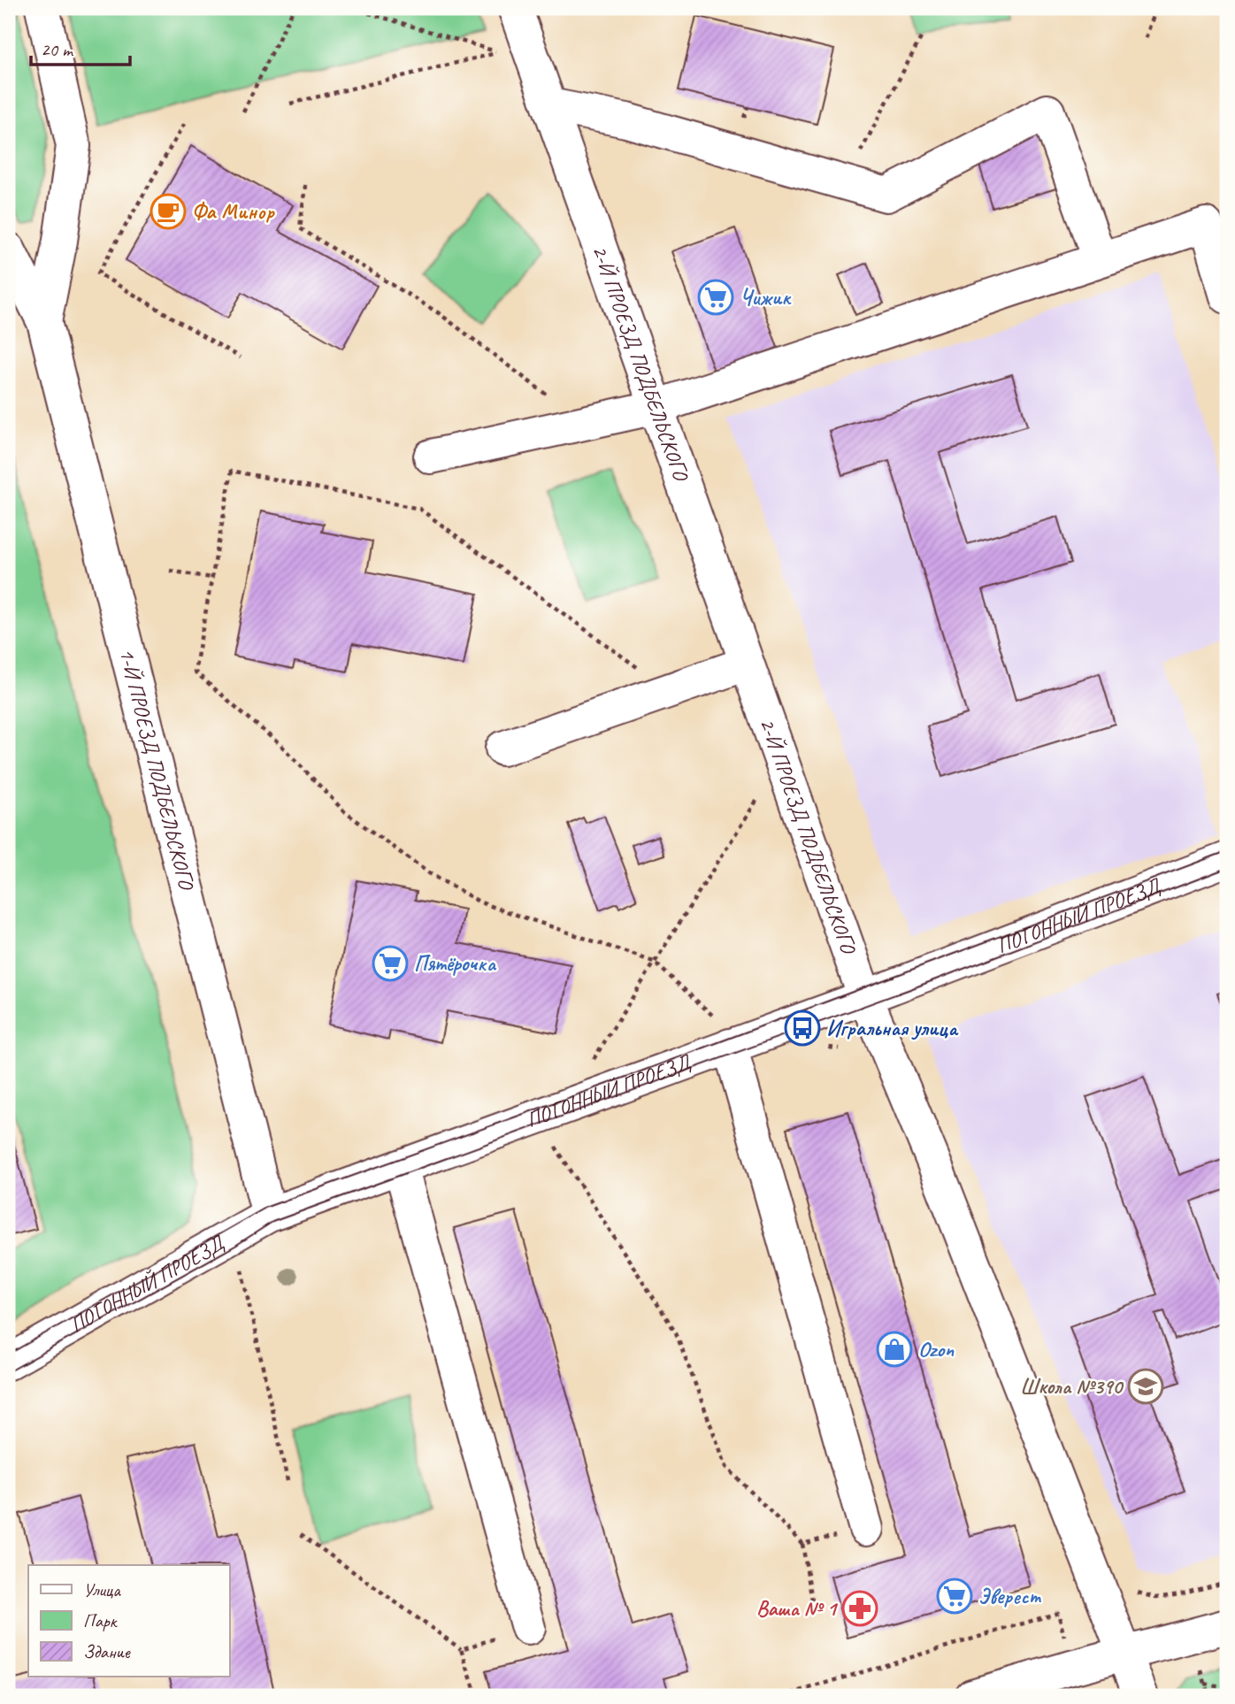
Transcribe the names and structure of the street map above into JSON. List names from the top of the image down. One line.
{"streets":{"street":["2-Й ПРОЕЗД ПОДБЕЛЬСКОГО","1-Й ПРОЕЗД ПОДБЕЛЬСКОГО","ПОГОННЫЙ ПРОЕЗД"]},"crossings":[["2-Й ПРОЕЗД ПОДБЕЛЬСКОГО","ПОГОННЫЙ ПРОЕЗД"],["1-Й ПРОЕЗД ПОДБЕЛЬСКОГО","ПОГОННЫЙ ПРОЕЗД"]],"places":{"cafe":["Фа Минор"],"supermarket":["Чижик","Пятёрочка","Эверест"],"bus stop":["Игральная улица"],"shop":["Ozon"],"school or university":["Школа №390"],"pharmacy":["Ваша № 1"]},"legend":["Улица","Парк","Здание"],"scale_bar":"20 m"}
